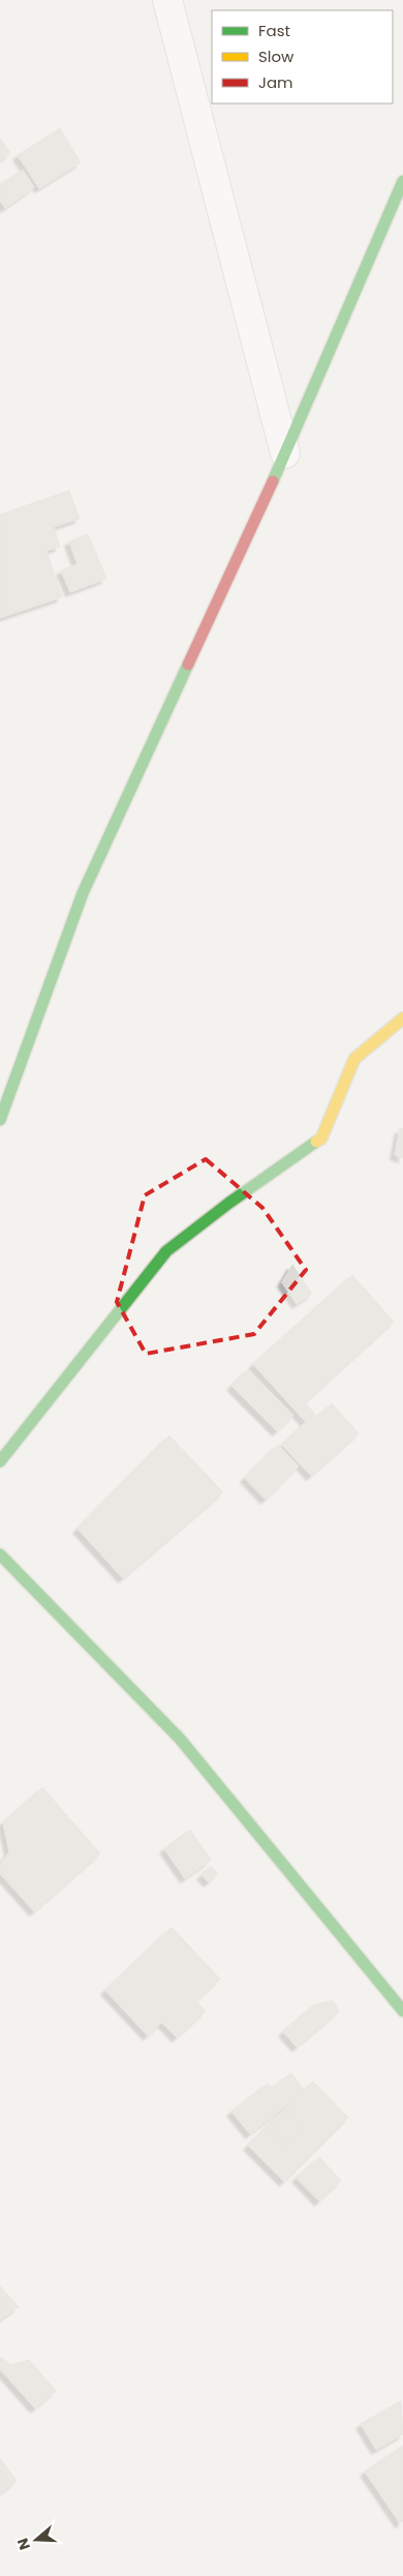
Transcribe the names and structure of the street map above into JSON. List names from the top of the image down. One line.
{"legend":["Fast","Slow","Jam"],"north":"left"}
